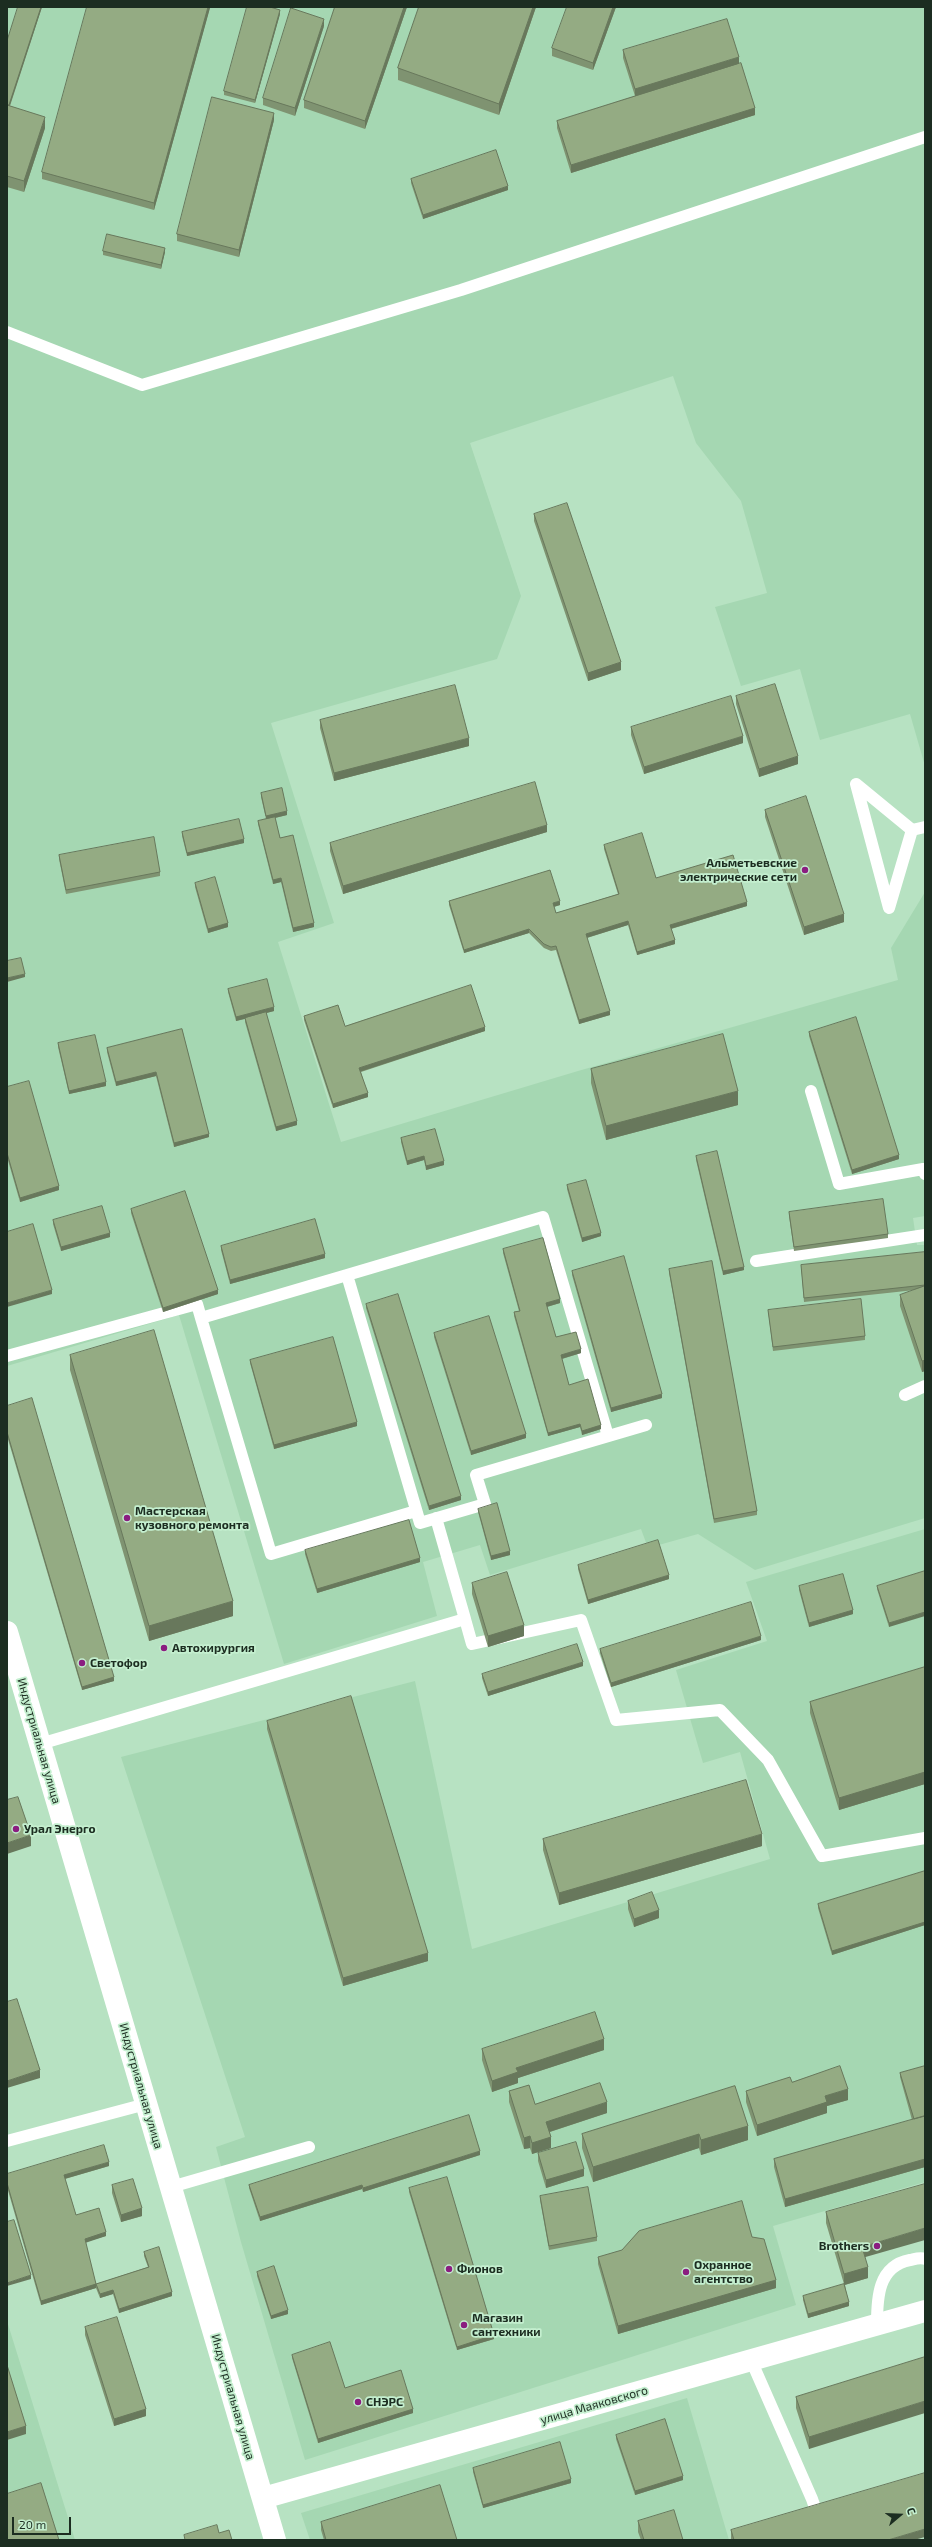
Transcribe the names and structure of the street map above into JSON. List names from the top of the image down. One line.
{"streets":{"street":["Индустриальная улица","улица Маяковского"]},"crossings":[["Индустриальная улица","улица Маяковского"]],"places":["Альметьевские электрические сети","Мастерская кузовного ремонта","Автохирургия","Светофор","Урал Энерго","Brothers","Фионов","Охранное агентство","Магазин сантехники","СНЭРС"],"scale_bar":"20 m","north":"right"}
